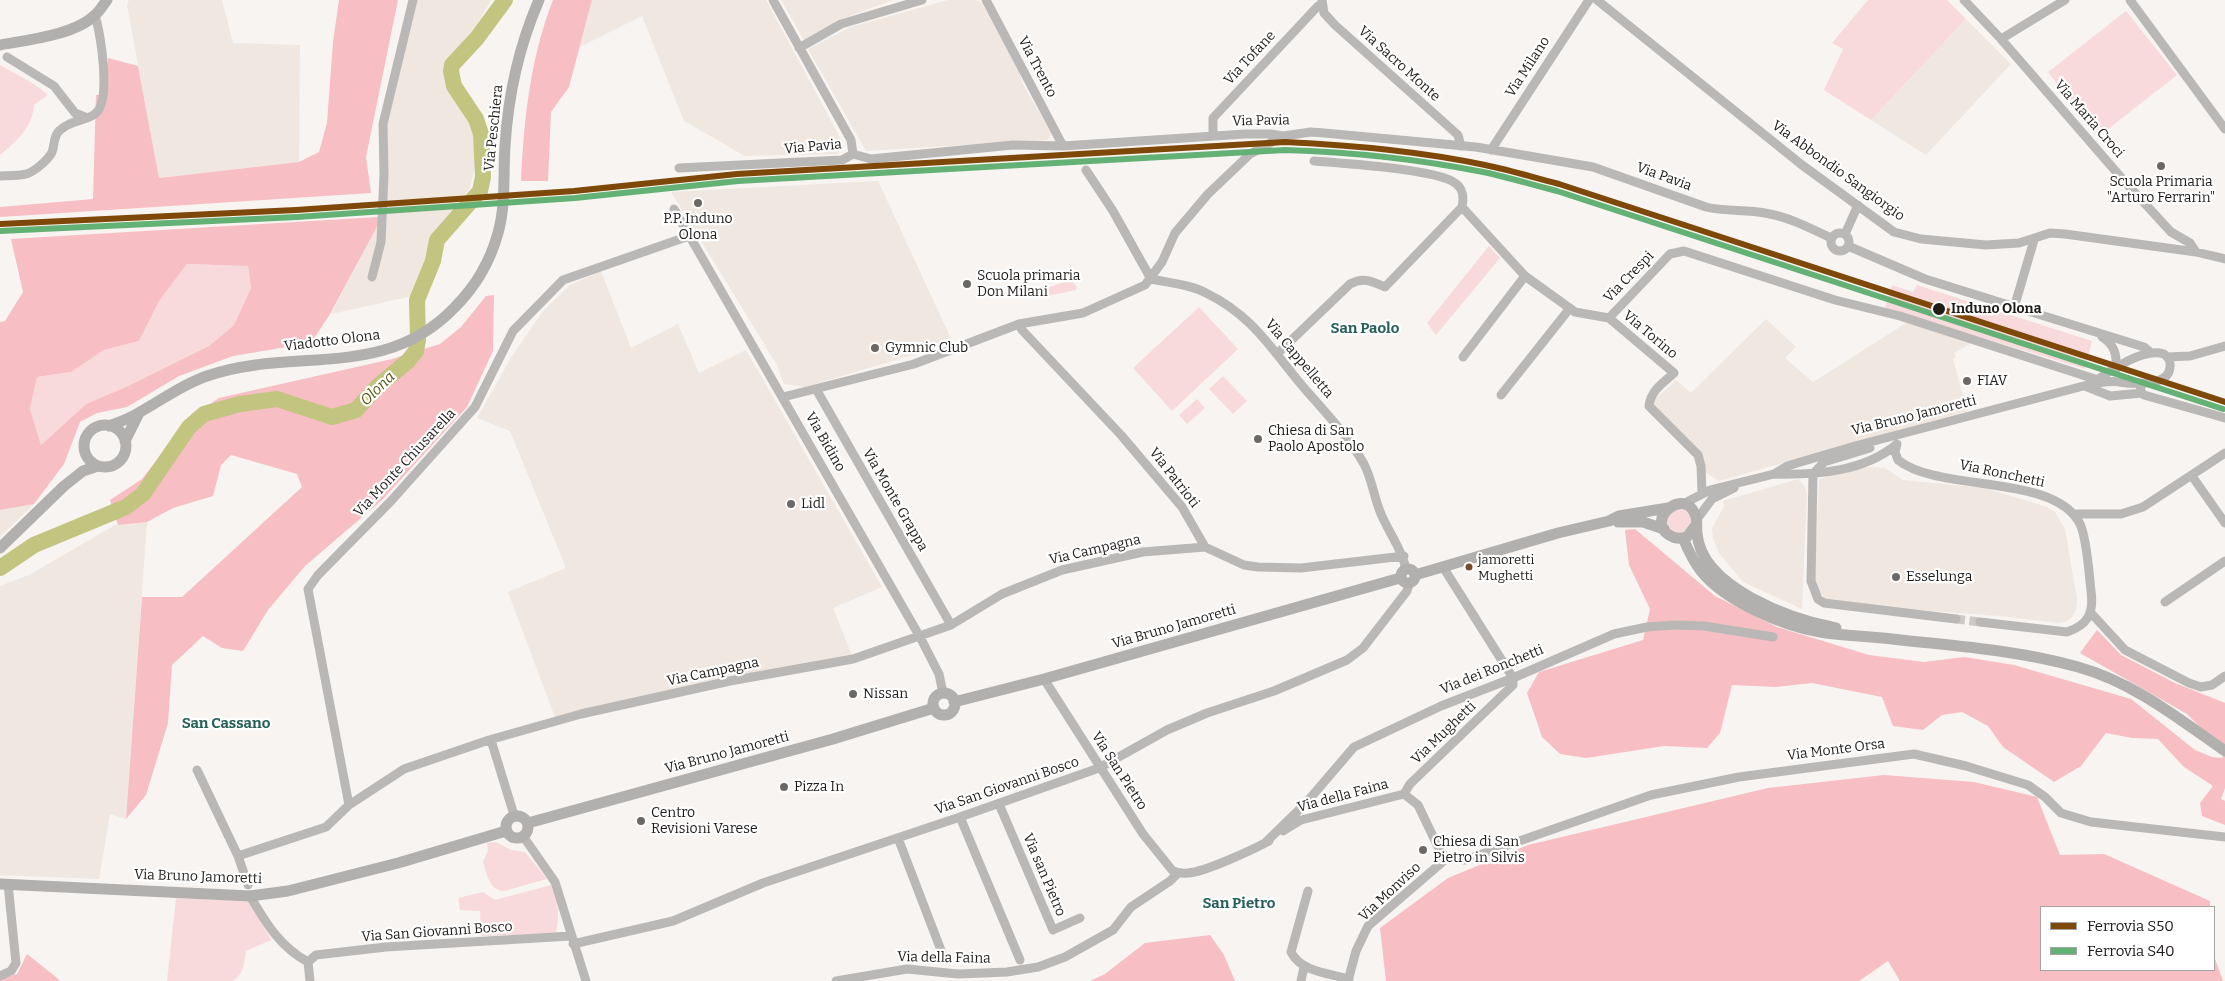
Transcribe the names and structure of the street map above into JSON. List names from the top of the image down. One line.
{"streets":{"main road":["Via Peschiera","Viadotto Olona","Via Bruno Jamoretti"],"street":["Via Tofane","Via Sacro Monte","Via Trento","Via Milano","Via Maria Croci","Via Pavia","Via Abbondio Sangiorgio","Via Crespi","Via Torino","Via Cappelletta","Via Bidino","Via Monte Chiusarella","Via Ronchetti","Via Patrioti","Via Monte Grappa","Via Campagna","Via dei Ronchetti","Via Mughetti","Via Monte Orsa","Via San Pietro","Via San Giovanni Bosco","Via della Faina","Via san Pietro","Via Monviso"]},"crossings":[["Via Tofane","Via Sacro Monte"],["Via Tofane","Via Pavia"],["Via Sacro Monte","Via Pavia"],["Via Trento","Via Pavia"],["Via Milano","Via Pavia"],["Via Maria Croci","Via Abbondio Sangiorgio"],["Via Peschiera","Viadotto Olona"],["Via Crespi","Via Torino"],["Via Crespi","Via Bruno Jamoretti"],["Via Torino","Via Bruno Jamoretti"],["Via Cappelletta","Via Bruno Jamoretti"],["Via Cappelletta","Via San Giovanni Bosco"],["Via Bruno Jamoretti","Via Bidino"],["Via Bruno Jamoretti","Via San Pietro"],["Via Bruno Jamoretti","Via San Giovanni Bosco"],["Via Bidino","Via Monte Chiusarella"],["Via Bidino","Via Campagna"],["Via Monte Chiusarella","Via Campagna"],["Via Patrioti","Via Campagna"],["Via Monte Grappa","Via Campagna"],["Via dei Ronchetti","Via Mughetti"],["Via dei Ronchetti","Via della Faina"],["Via Mughetti","Via della Faina"],["Via Monte Orsa","Via della Faina"],["Via Monte Orsa","Via Monviso"],["Via San Pietro","Via San Giovanni Bosco"],["Via San Pietro","Via della Faina"],["Via San Giovanni Bosco","Via san Pietro"],["Via della Faina","Via Monviso"]],"districts":["San Paolo","San Cassano","San Pietro"],"water":["Olona"],"places":["Scuola Primaria \"Arturo Ferrarin\"","P.P. Induno Olona","Scuola primaria Don Milani","Induno Olona","Gymnic Club","FIAV","Chiesa di San Paolo Apostolo","Lidl","jamoretti Mughetti","Esselunga","Nissan","Pizza In","Centro Revisioni Varese","Chiesa di San Pietro in Silvis"],"lines":["rail line S50","rail line S40"],"legend":["Ferrovia S50","Ferrovia S40"]}
